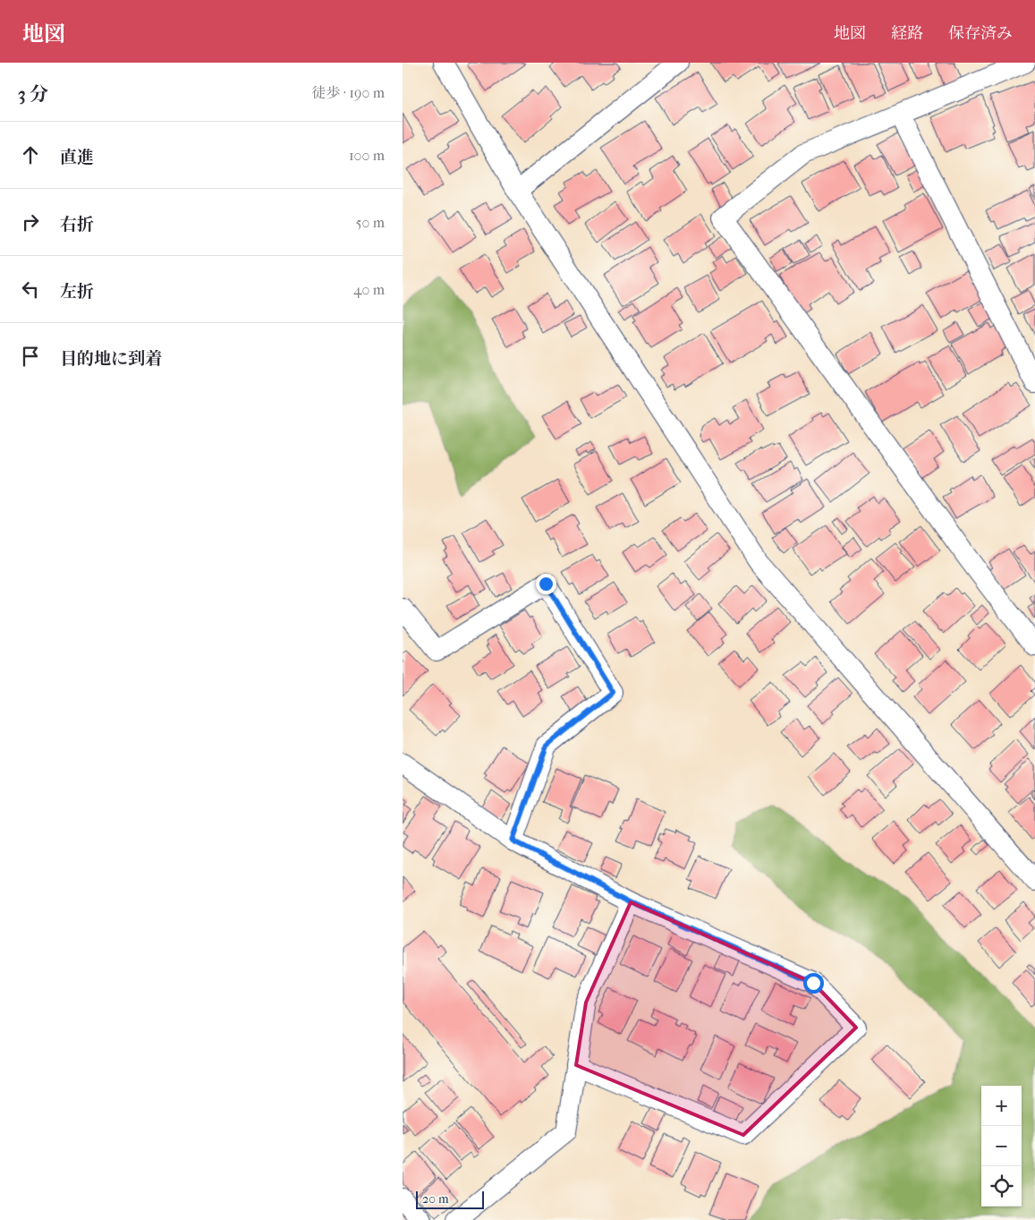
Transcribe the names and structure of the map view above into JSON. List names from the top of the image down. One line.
{"scale_bar":"20 m","page":{"header":"地図","nav":["地図","経路","保存済み"],"heading":["3 分","徒歩 · 190 m"],"list":[["直進","100 m"],["右折","50 m"],["左折","40 m"],"目的地に到着"],"map_buttons":["+","−"],"scale":"20 m"}}
